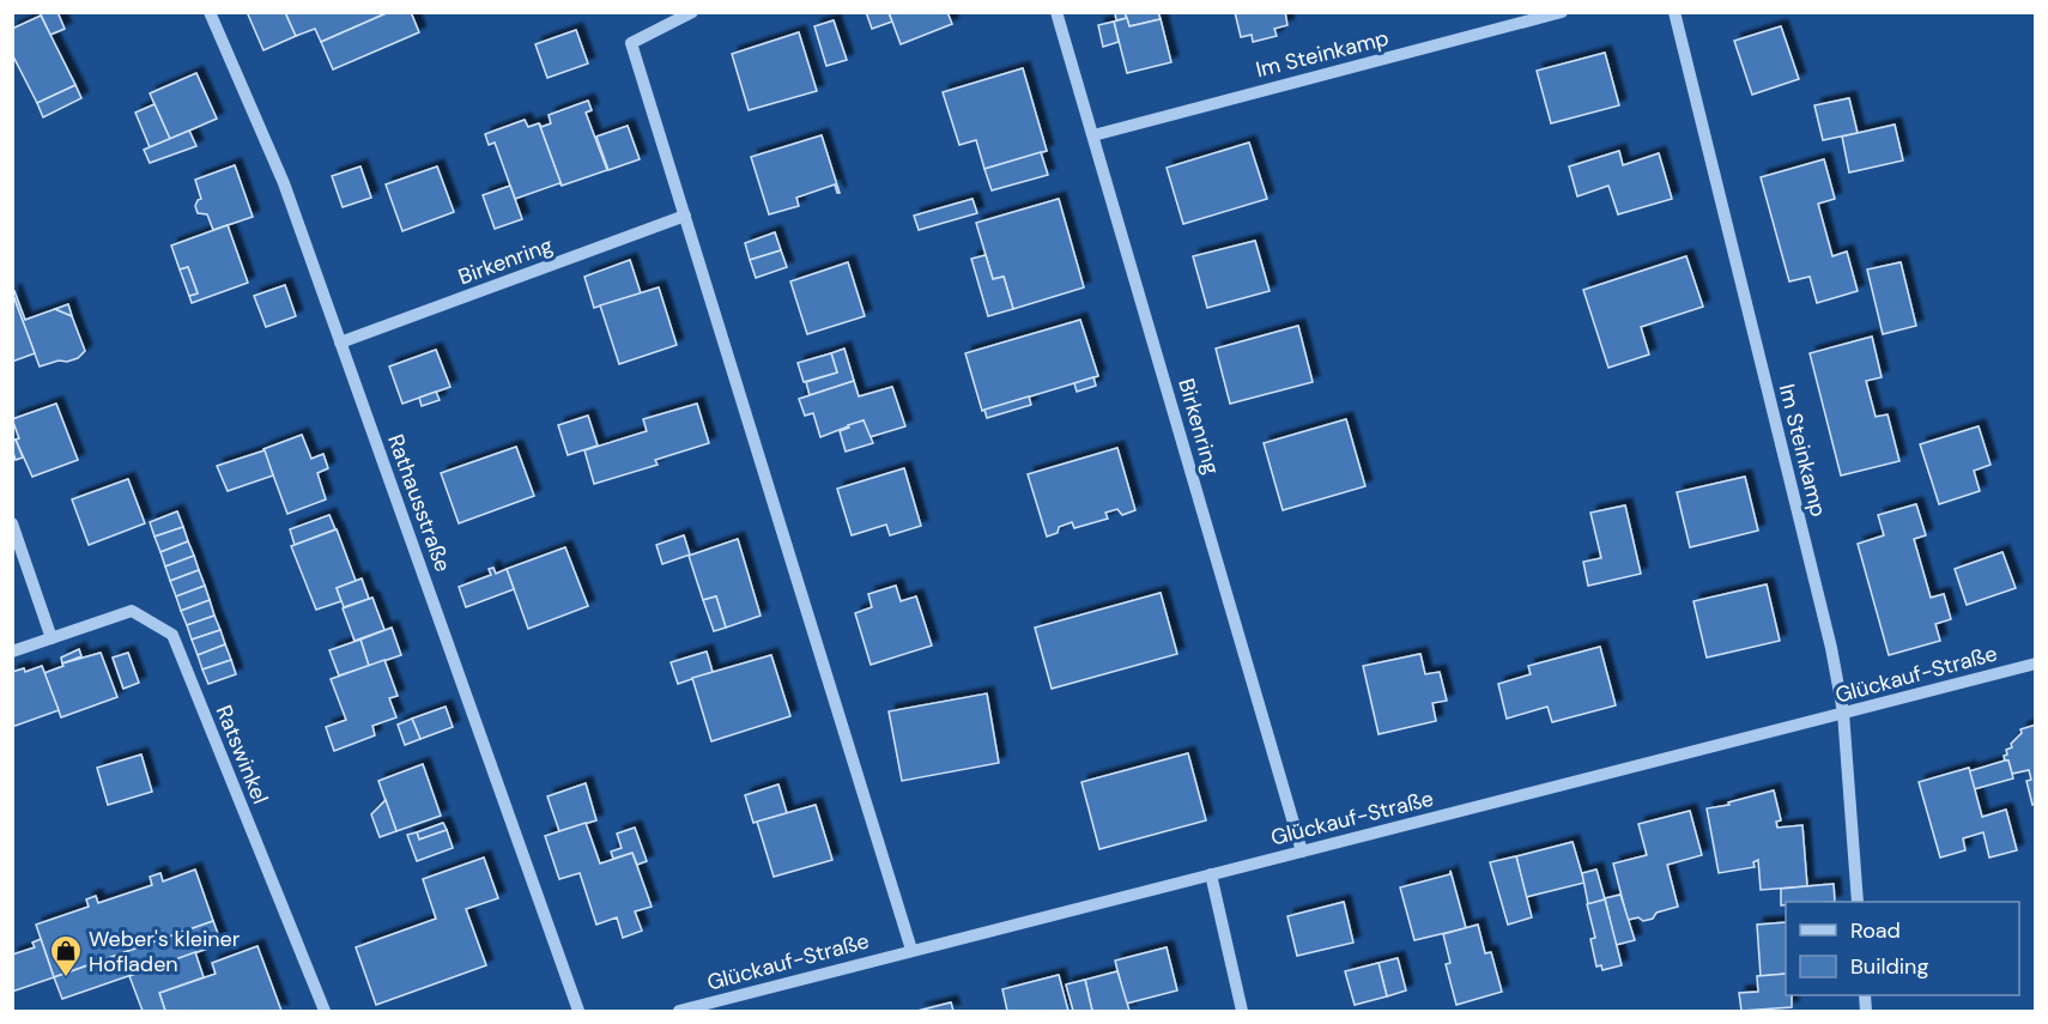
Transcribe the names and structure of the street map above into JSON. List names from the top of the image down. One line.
{"streets":{"street":["Im Steinkamp","Birkenring","Rathausstraße","Glückauf-Straße","Ratswinkel"]},"crossings":[["Im Steinkamp","Birkenring"],["Im Steinkamp","Glückauf-Straße"],["Birkenring","Rathausstraße"],["Birkenring","Glückauf-Straße"]],"places":{"shop":["Weber's kleiner Hofladen"]},"legend":["Road","Building"]}
